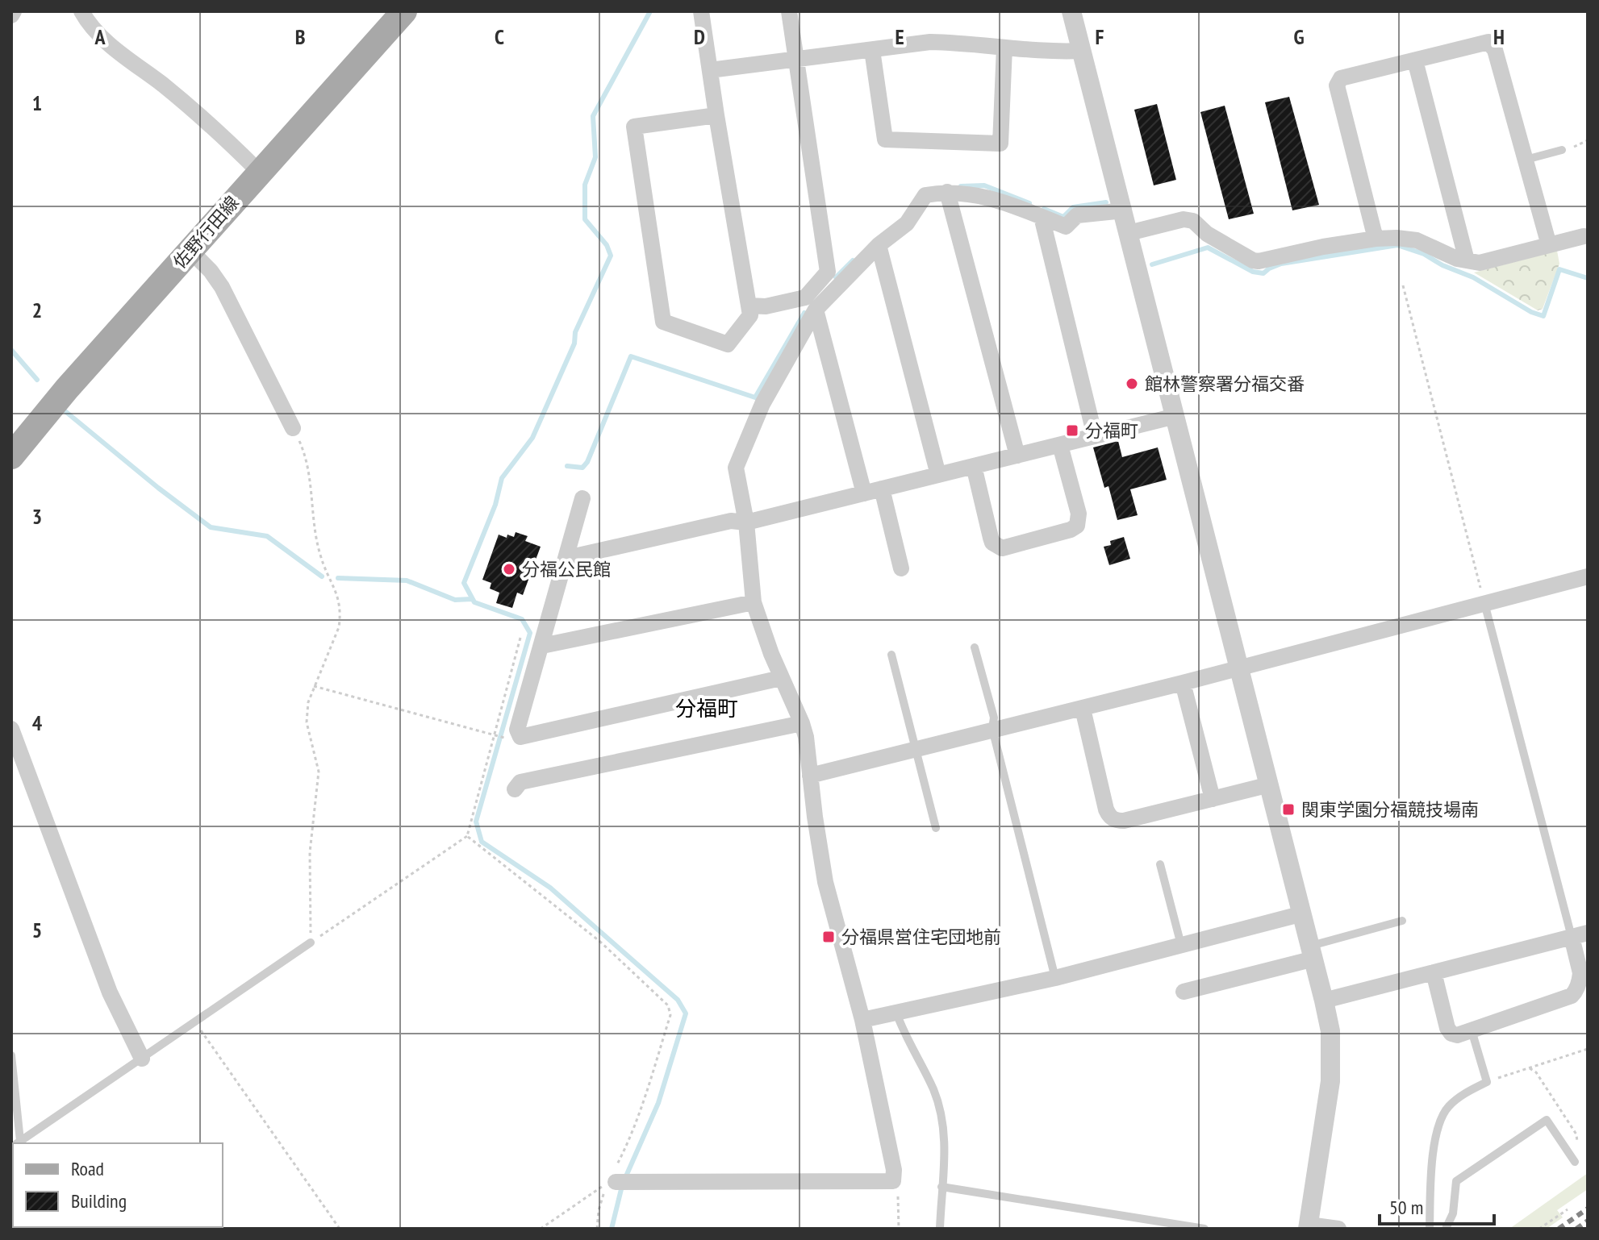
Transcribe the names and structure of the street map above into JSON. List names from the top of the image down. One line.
{"streets":{"main road":["佐野行田線"]},"districts":["分福町"],"places":{"other":["館林警察署分福交番","分福公民館"],"transit":["分福町","関東学園分福競技場南","分福県営住宅団地前"]},"legend":["Road","Building"],"scale_bar":"50 m","grid":{"columns":["A","B","C","D","E","F","G","H"],"rows":["1","2","3","4","5"]}}
